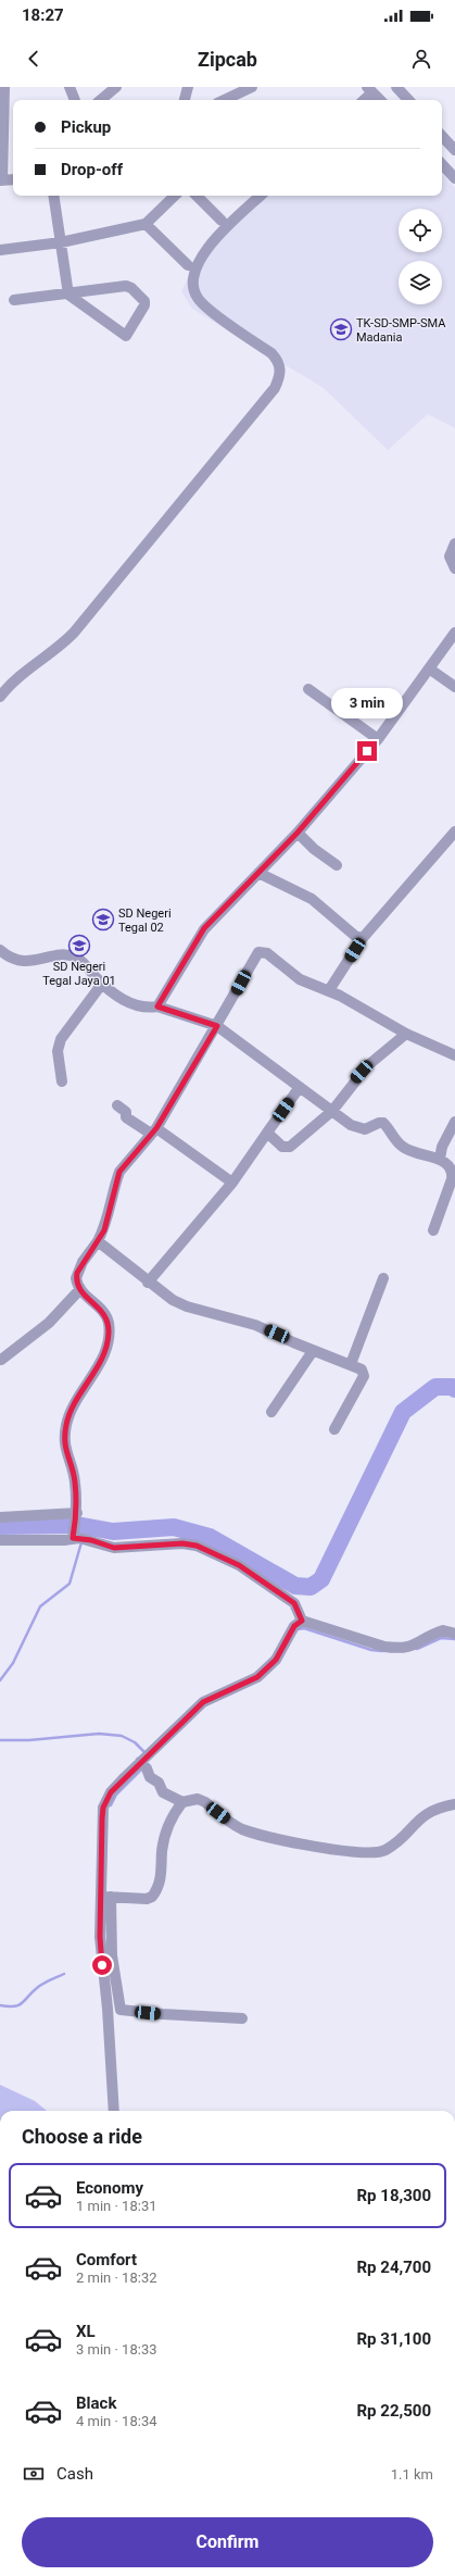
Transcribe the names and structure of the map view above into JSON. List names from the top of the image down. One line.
{"places":{"school or university":["TK-SD-SMP-SMA Madania","SD Negeri Tegal 02","SD Negeri Tegal Jaya 01"]},"page":{"status":"18:27","header":"Zipcab","banner":["Pickup","Drop-off"],"bubble":"3 min","heading":"Choose a ride","list":[{"name":"Economy","note":"1 min · 18:31","value":"Rp 18,300"},{"name":"Comfort","note":"2 min · 18:32","value":"Rp 24,700"},{"name":"XL","note":"3 min · 18:33","value":"Rp 31,100"},{"name":"Black","note":"4 min · 18:34","value":"Rp 22,500"}],"pay":["Cash","1.1 km"],"buttons":"Confirm"}}
